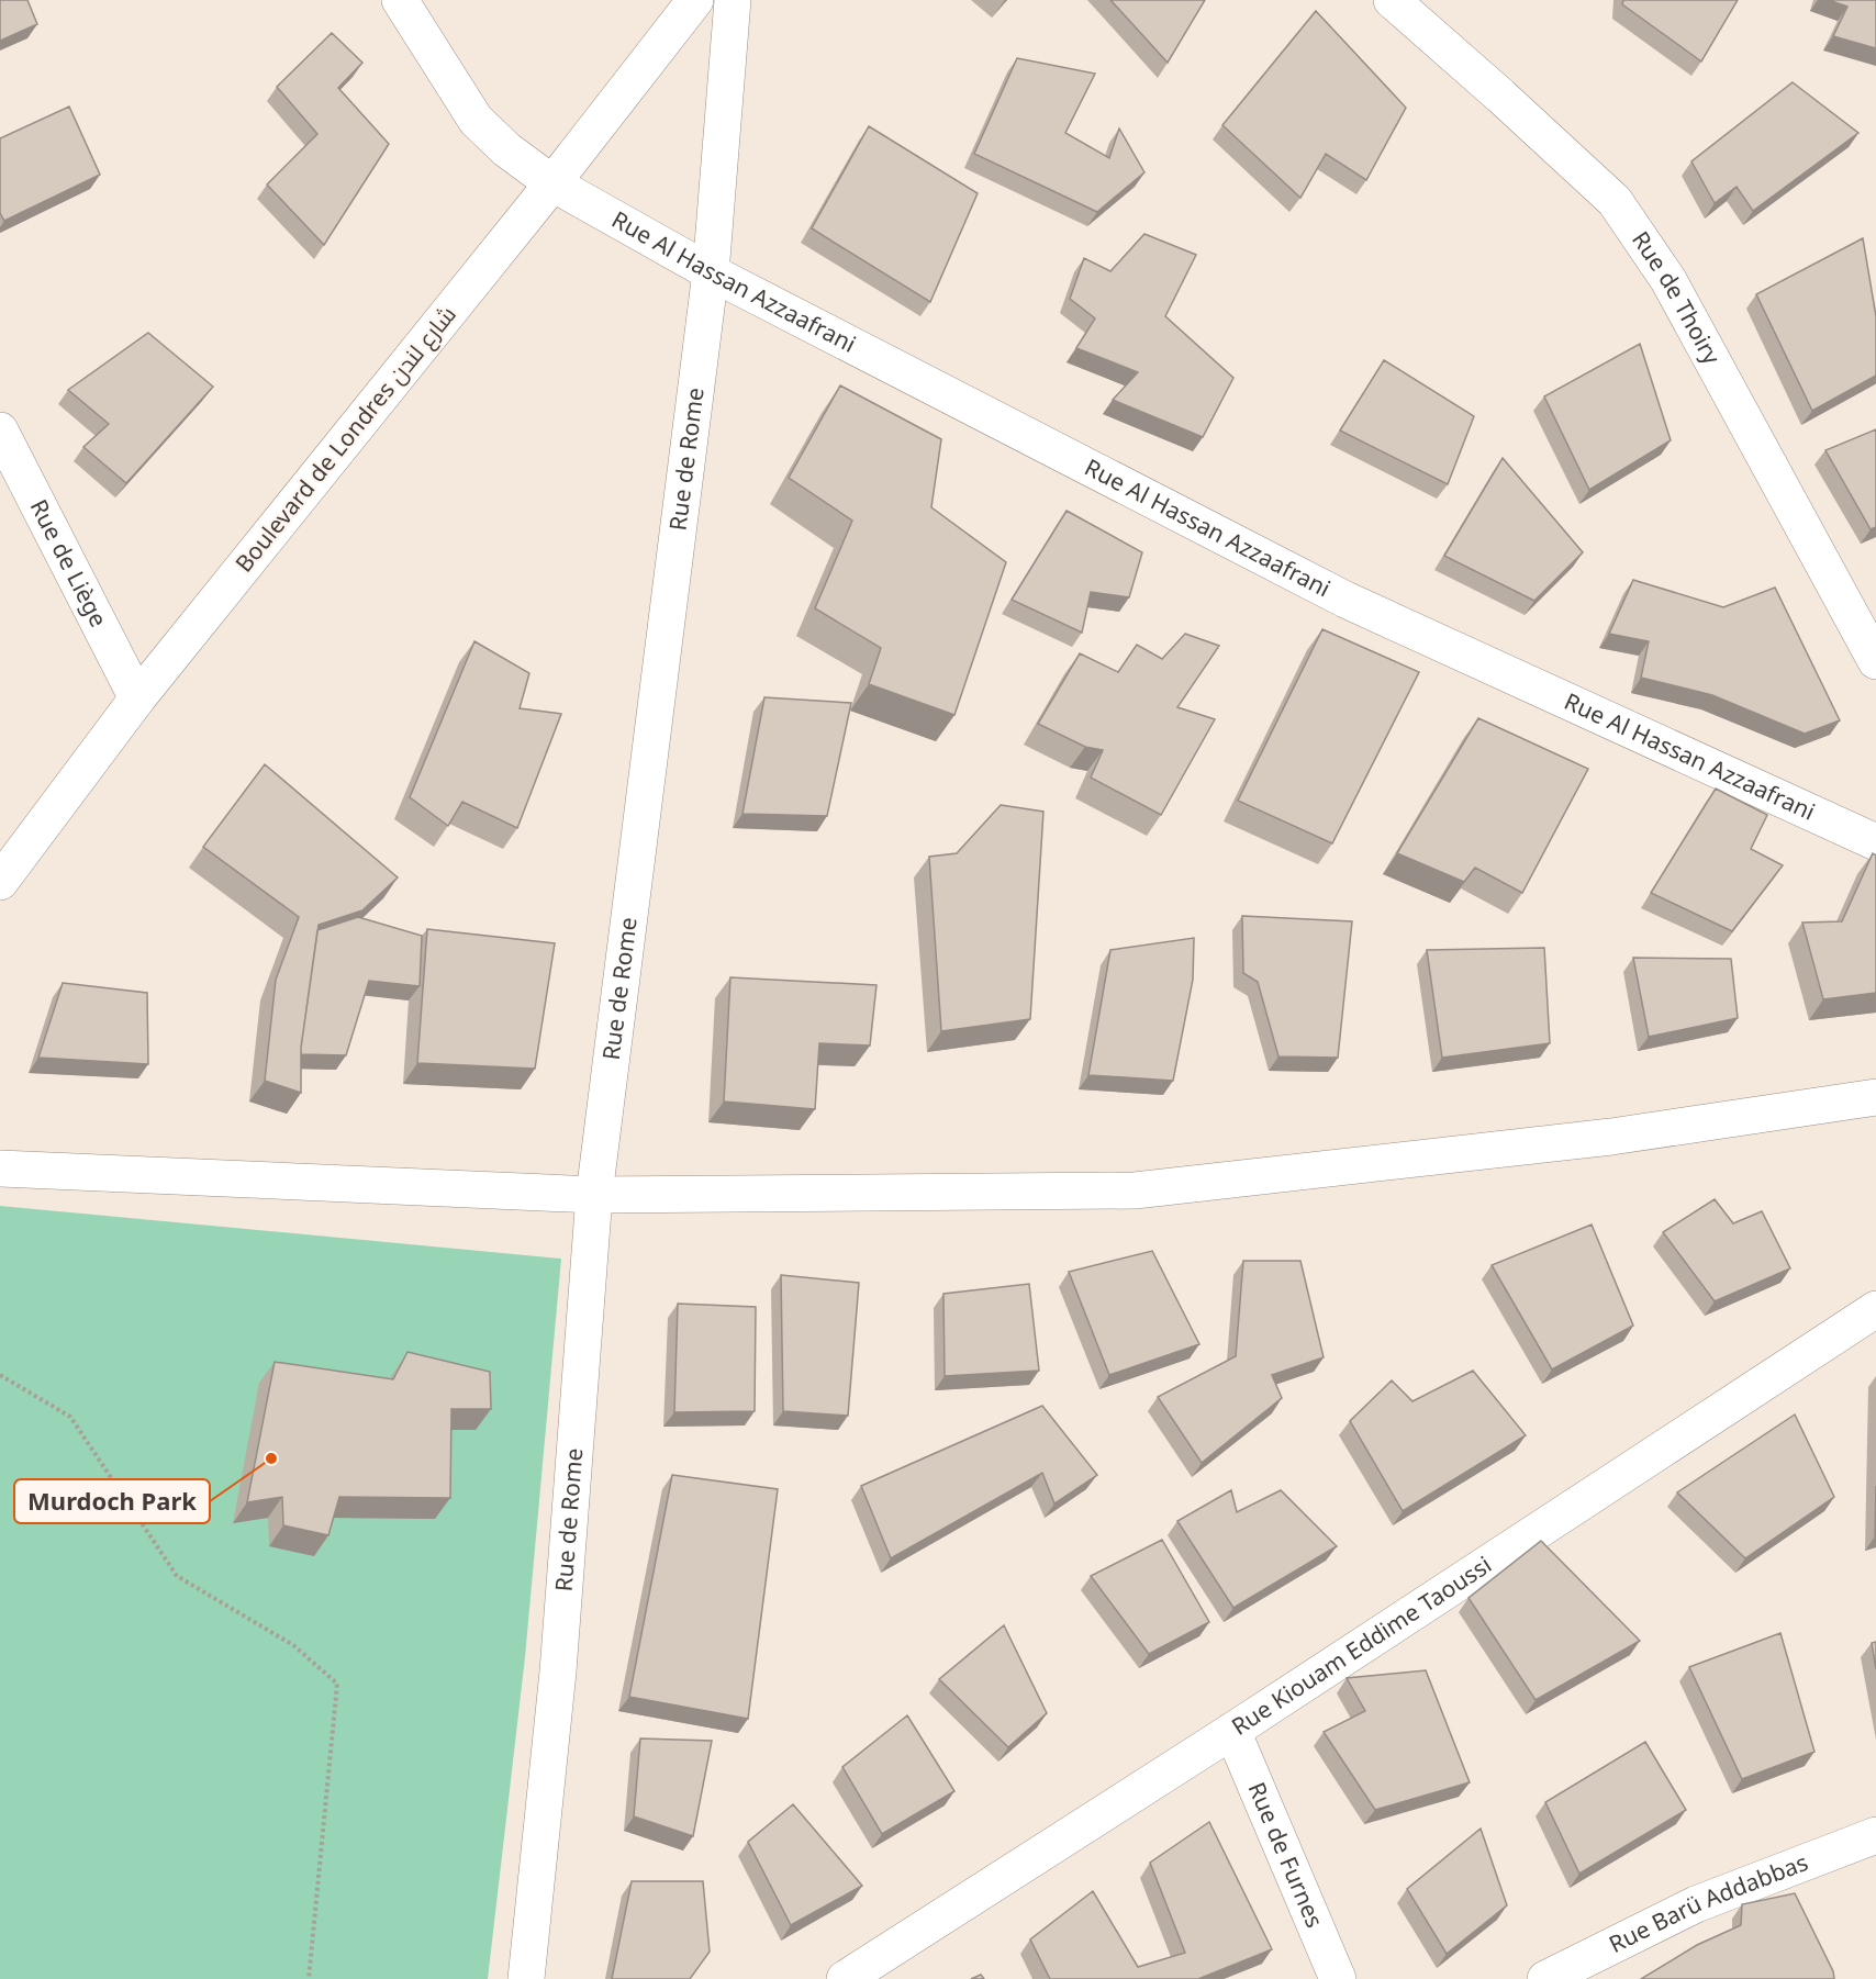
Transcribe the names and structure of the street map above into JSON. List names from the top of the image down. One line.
{"streets":{"street":["Rue Al Hassan Azzaafrani","Rue de Thoiry","Boulevard de Londres شارع لندن","Rue de Rome","Rue de Liège","Rue Kiouam Eddime Taoussi","Rue de Furnes","Rue Barü Addabbas"]},"crossings":[["Rue Al Hassan Azzaafrani","Boulevard de Londres شارع لندن"],["Rue Al Hassan Azzaafrani","Rue de Rome"],["Boulevard de Londres شارع لندن","Rue de Liège"],["Rue Kiouam Eddime Taoussi","Rue de Furnes"]],"places":["Murdoch Park"]}
